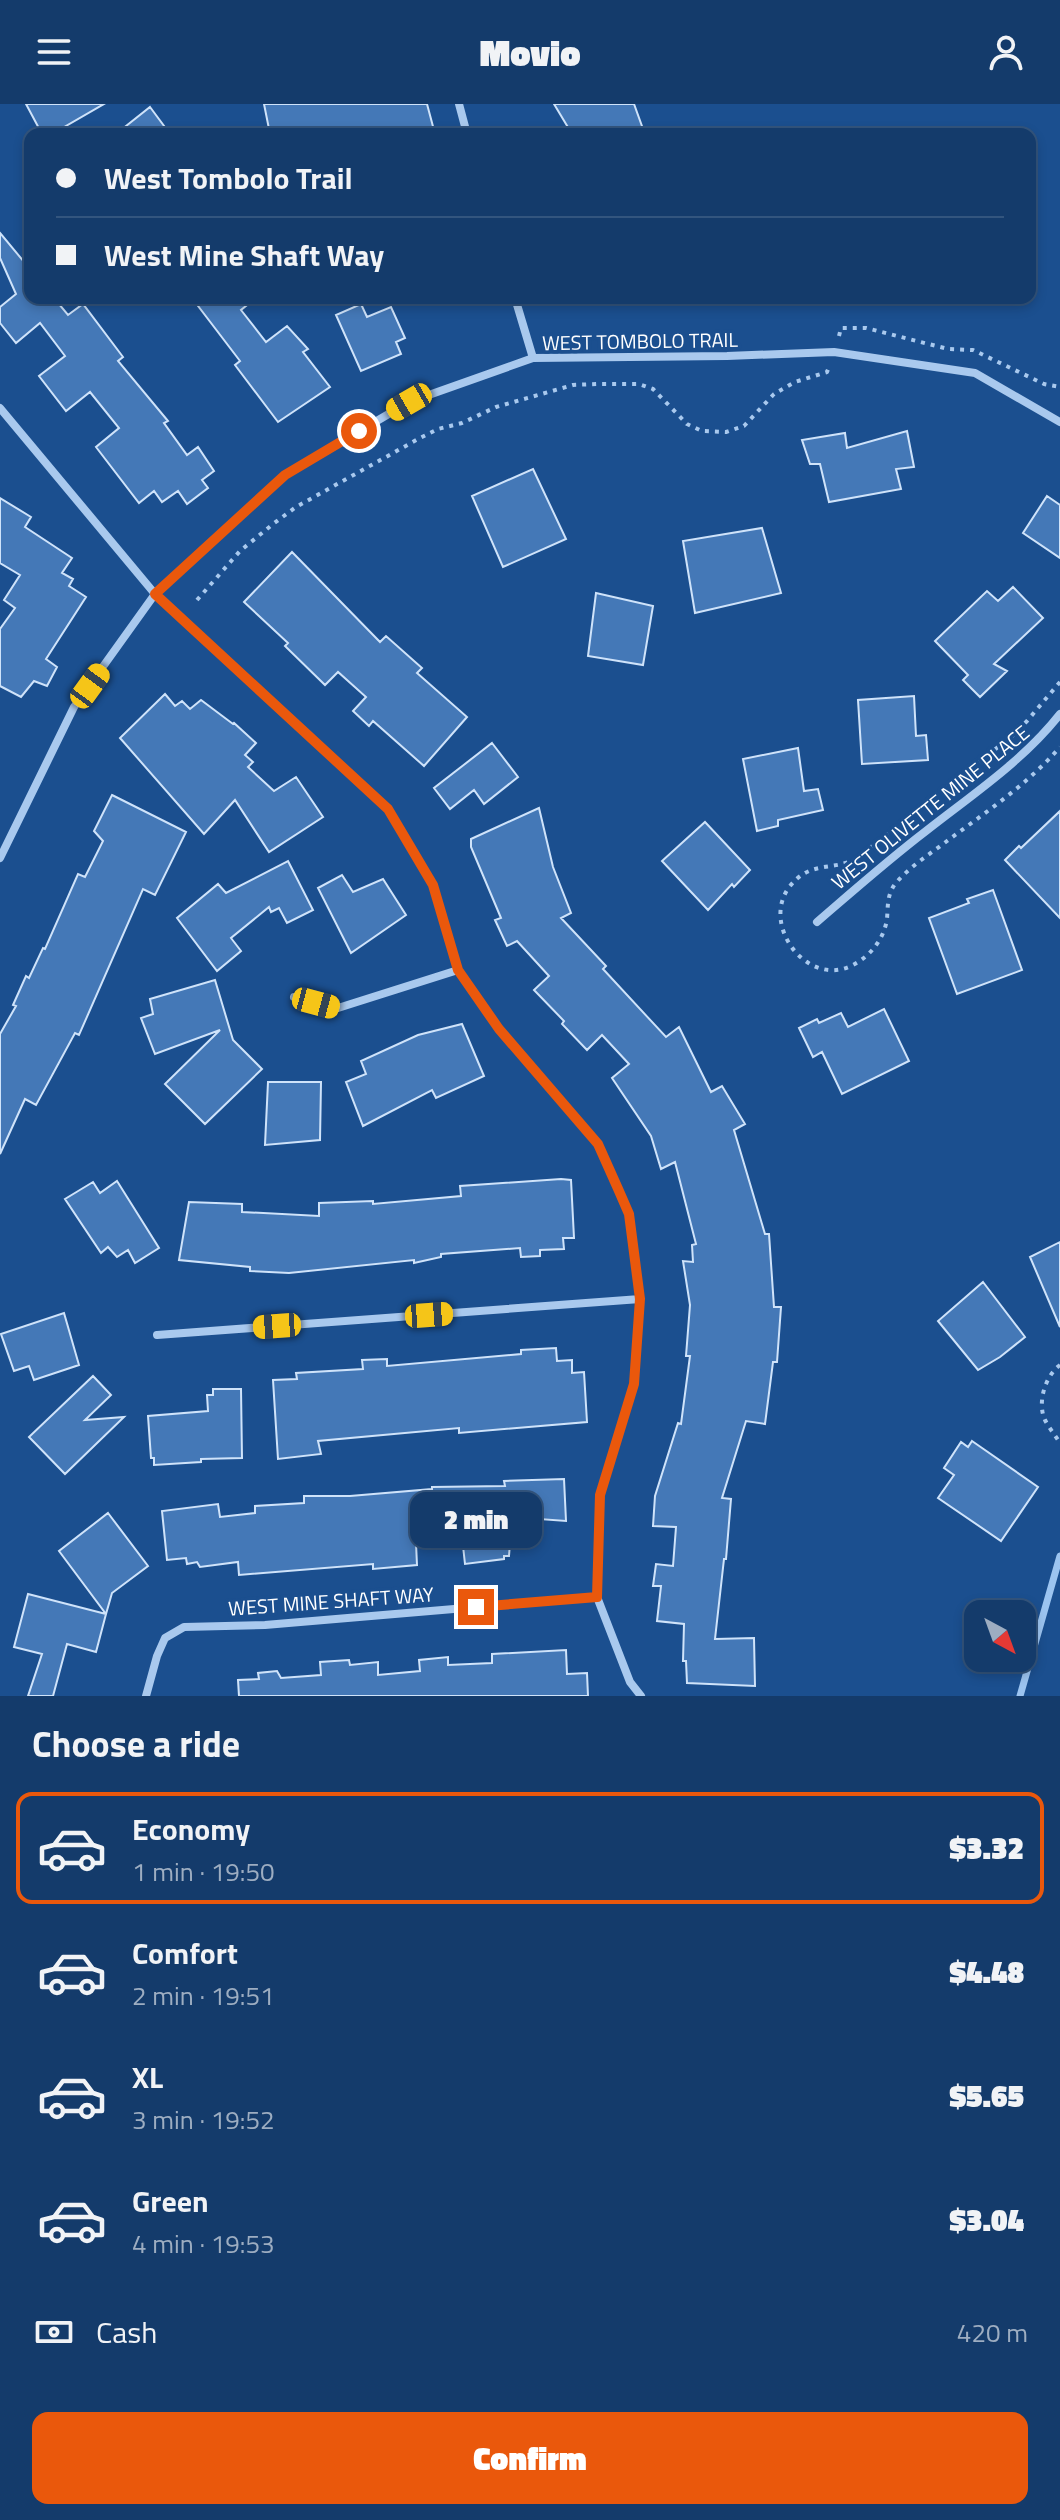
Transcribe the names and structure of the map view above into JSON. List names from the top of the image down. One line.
{"streets":{"street":["WEST TOMBOLO TRAIL","WEST OLIVETTE MINE PLACE","WEST MINE SHAFT WAY"]},"north":"bottom right","page":{"header":"Movio","banner":["West Tombolo Trail","West Mine Shaft Way"],"bubble":"2 min","heading":"Choose a ride","list":[{"name":"Economy","note":"1 min · 19:50","value":"$3.32"},{"name":"Comfort","note":"2 min · 19:51","value":"$4.48"},{"name":"XL","note":"3 min · 19:52","value":"$5.65"},{"name":"Green","note":"4 min · 19:53","value":"$3.04"}],"pay":["Cash","420 m"],"buttons":"Confirm"}}
